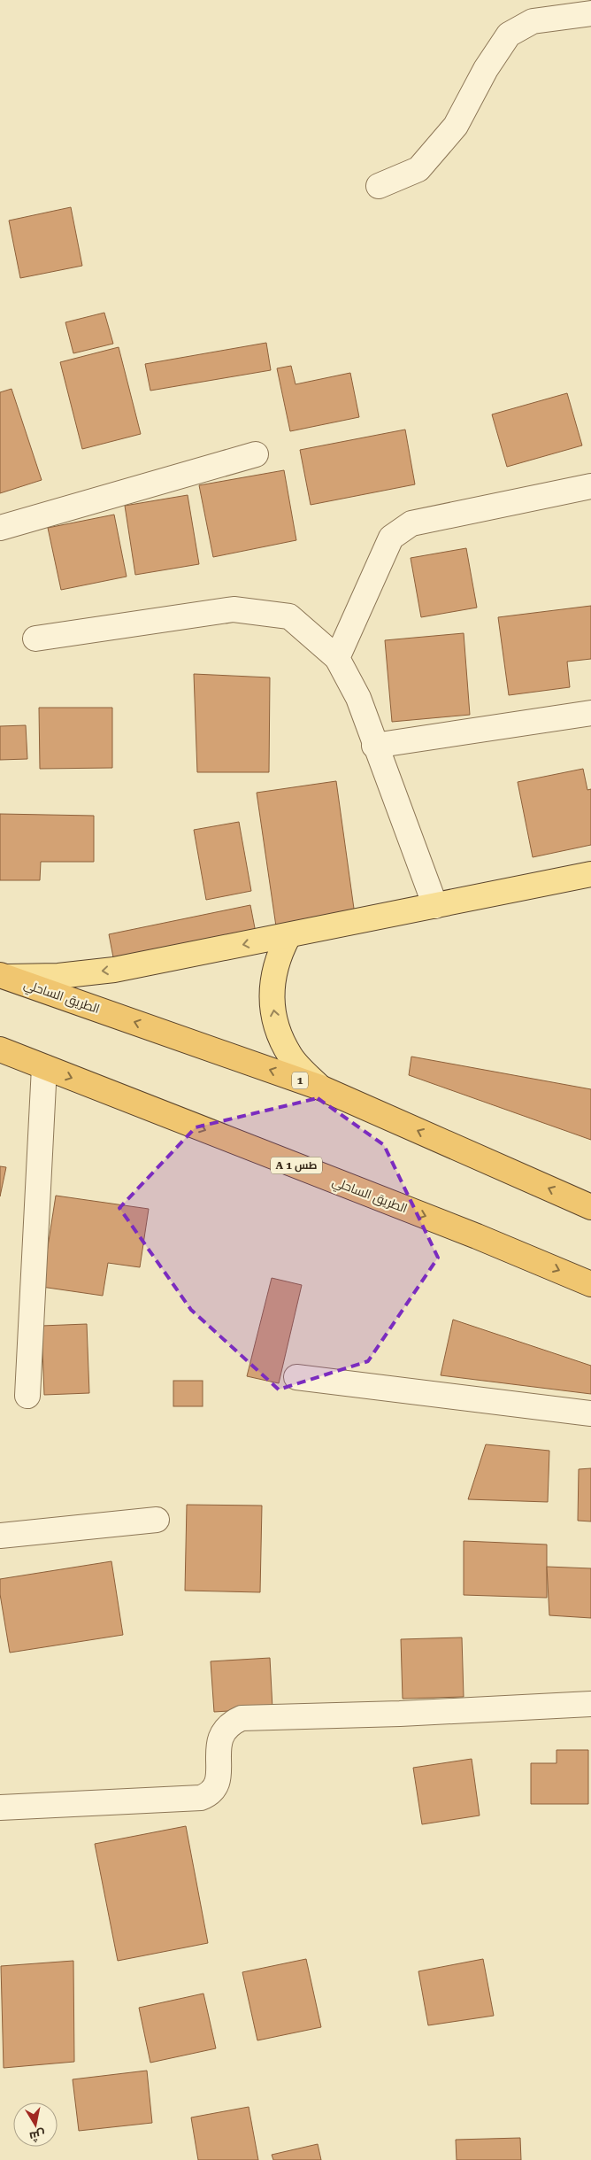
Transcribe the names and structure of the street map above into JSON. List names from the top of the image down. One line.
{"streets":{"highway":["الطريق الساحلي","1","A 1 طس"]},"north":"bottom"}
